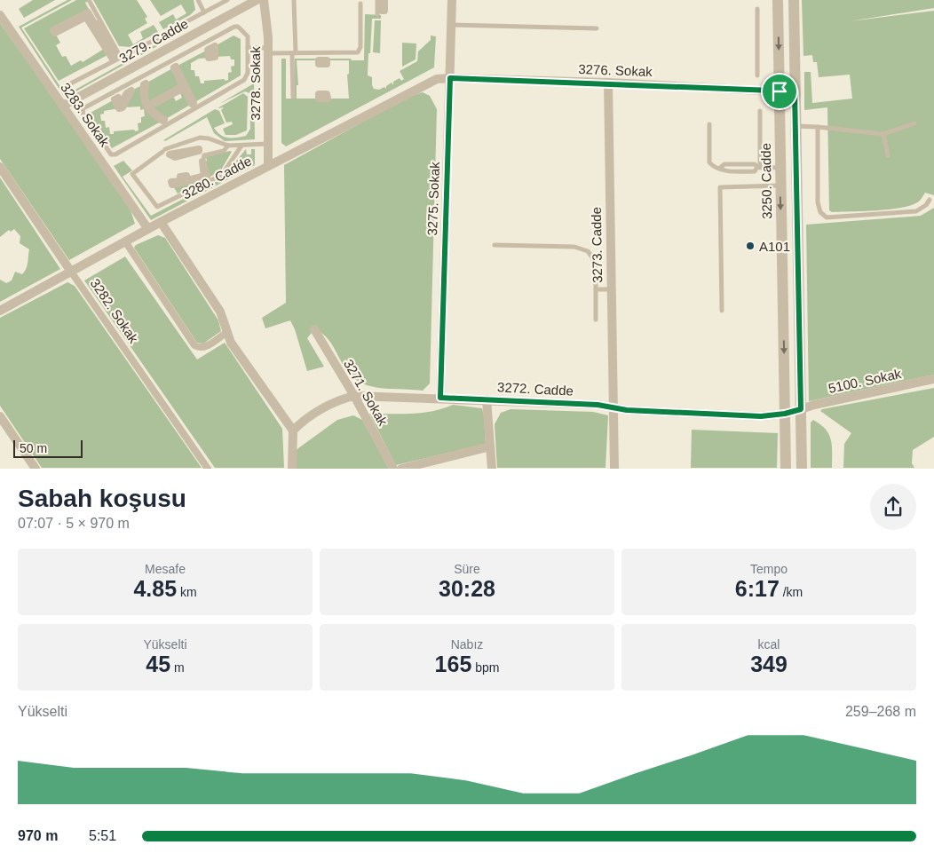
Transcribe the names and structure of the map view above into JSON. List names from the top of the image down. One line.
{"streets":{"street":["3279. Cadde","3276. Sokak","3278. Sokak","3283. Sokak","3280. Cadde","3250. Cadde","3275. Sokak","3273. Cadde","3282. Sokak","5100. Sokak","3272. Cadde","3271. Sokak"]},"crossings":[["3279. Cadde","3283. Sokak"],["3276. Sokak","3280. Cadde"],["3276. Sokak","3250. Cadde"],["3276. Sokak","3275. Sokak"],["3276. Sokak","3273. Cadde"],["3278. Sokak","3280. Cadde"],["3283. Sokak","3280. Cadde"],["3280. Cadde","3275. Sokak"],["3280. Cadde","3282. Sokak"],["3250. Cadde","3272. Cadde"],["3275. Sokak","3272. Cadde"],["3273. Cadde","3272. Cadde"],["3272. Cadde","3271. Sokak"]],"places":["A101"],"scale_bar":"50 m","page":{"scale":"50 m","heading":["Sabah koşusu","07:07 · 5 × 970 m"],"stats":[["Mesafe","4.85 km"],["Süre","30:28"],["Tempo","6:17 /km"],["Yükselti","45 m"],["Nabız","165 bpm"],["kcal","349"]],"chart":["Yükselti","259–268 m"],"list":[{"name":"970 m","note":"5:51"}]}}
